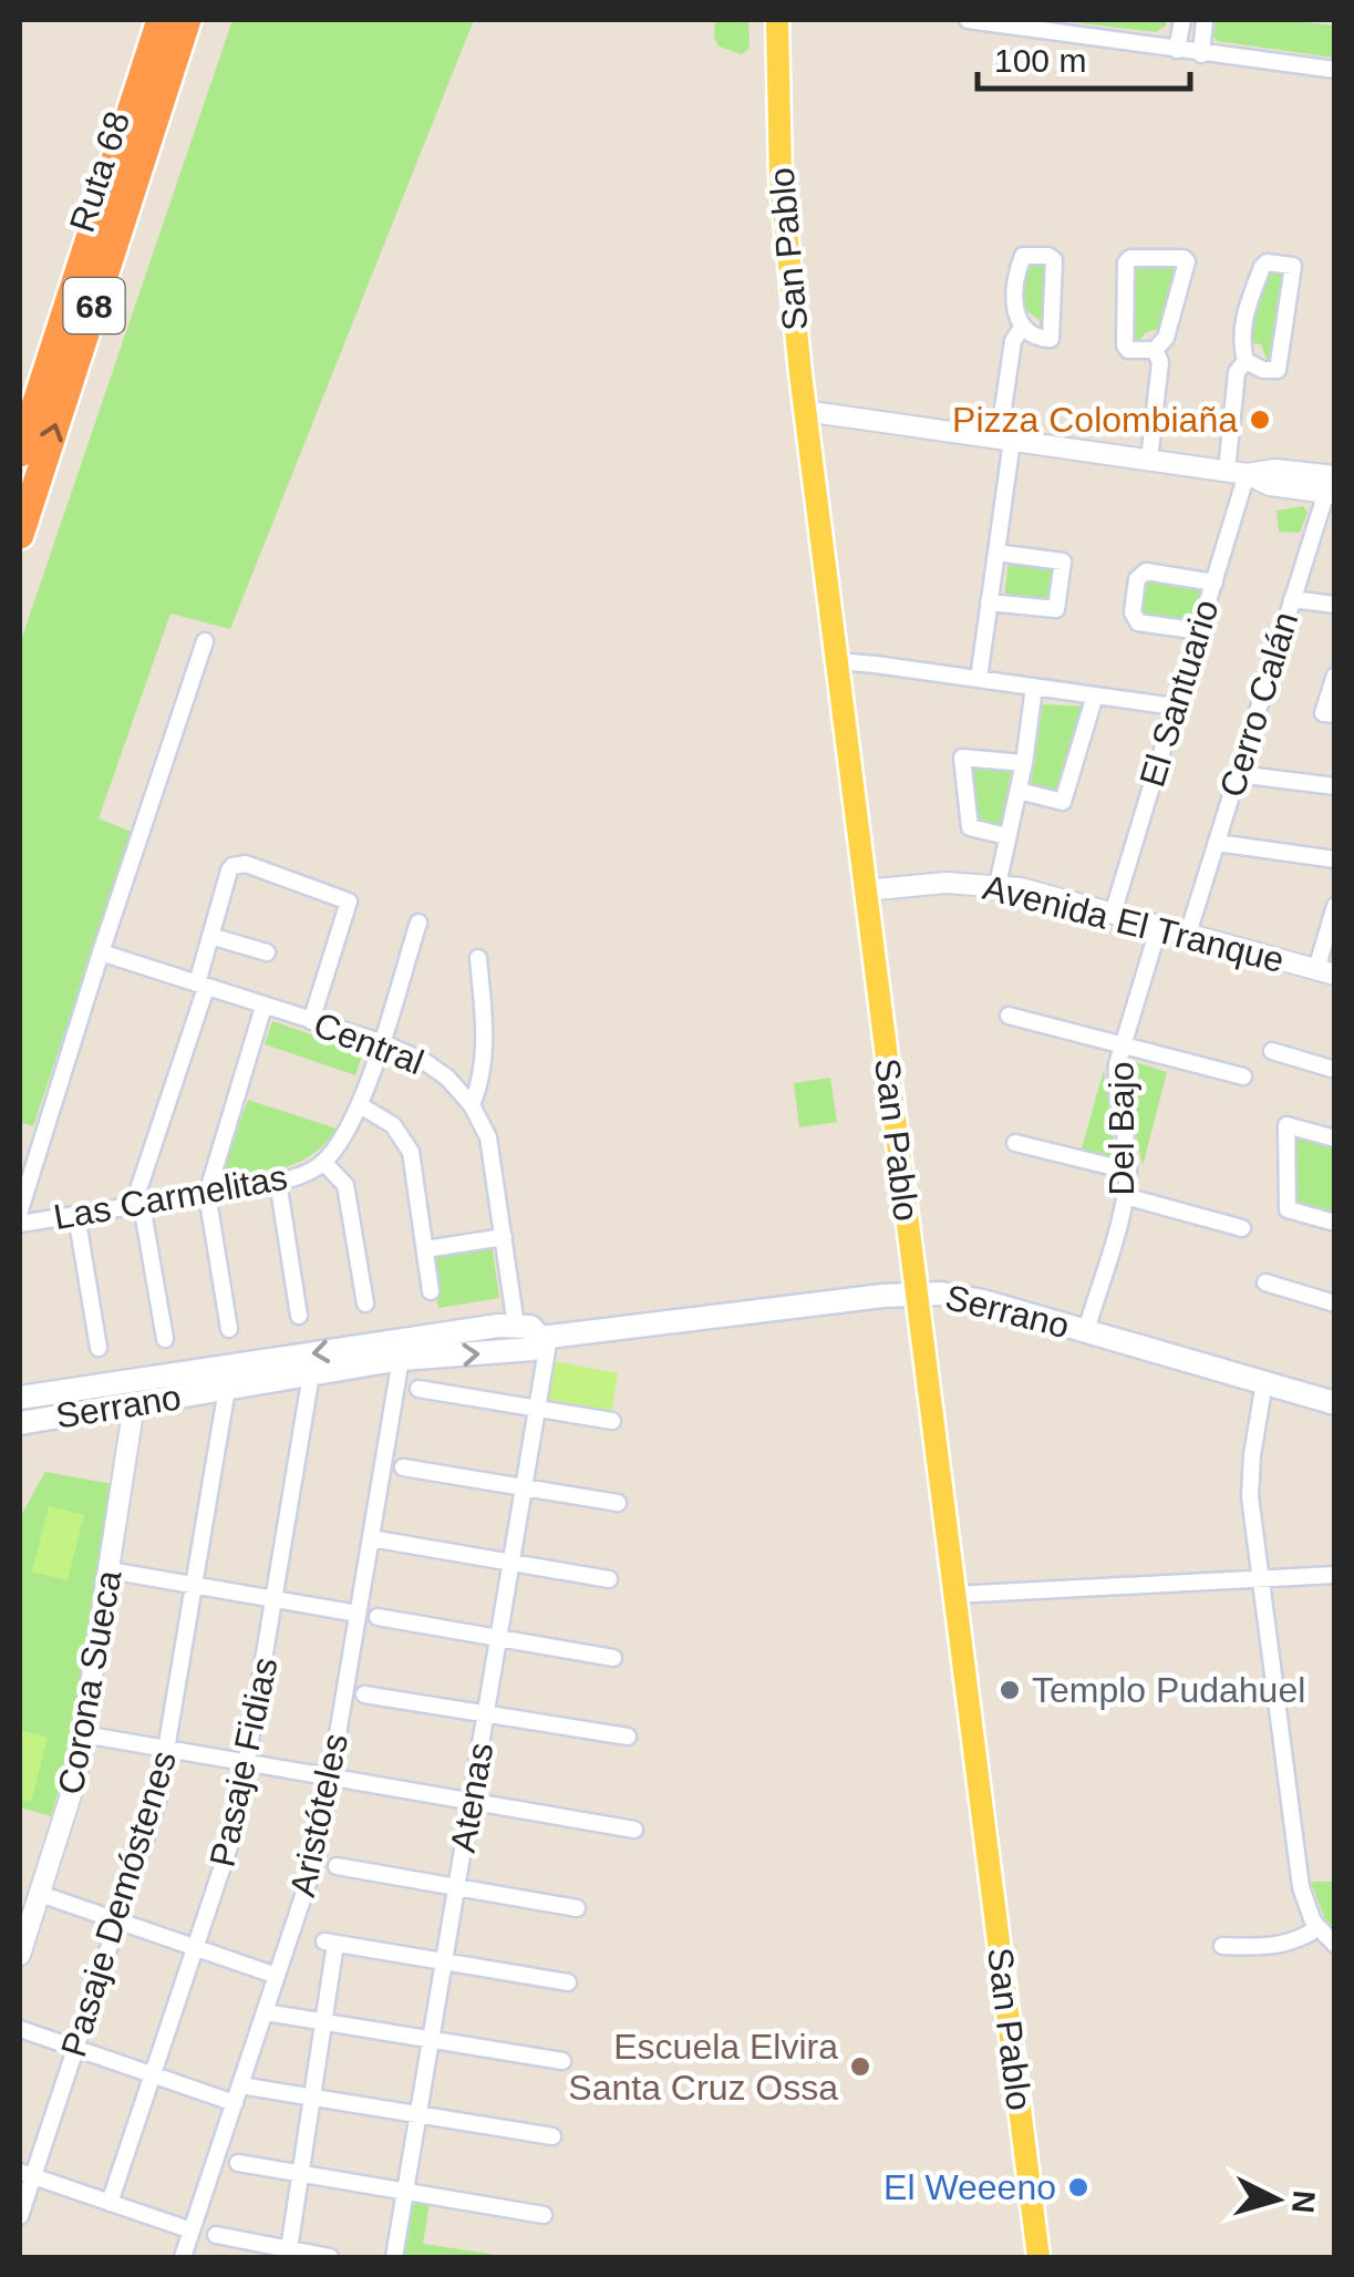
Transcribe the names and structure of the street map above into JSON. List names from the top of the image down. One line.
{"streets":{"highway":["Ruta 68","68"],"main road":["San Pablo","Serrano"],"street":["El Santuario","Cerro Calán","Avenida El Tranque","Central","Del Bajo","Las Carmelitas","Corona Sueca","Pasaje Fidias","Atenas","Aristóteles","Pasaje Demóstenes"]},"crossings":[["San Pablo","Avenida El Tranque"],["San Pablo","Serrano"],["El Santuario","Avenida El Tranque"],["Cerro Calán","Avenida El Tranque"],["Avenida El Tranque","Del Bajo"],["Central","Las Carmelitas"],["Central","Serrano"],["Del Bajo","Serrano"],["Serrano","Corona Sueca"],["Serrano","Pasaje Fidias"],["Serrano","Atenas"],["Serrano","Aristóteles"],["Serrano","Pasaje Demóstenes"]],"places":["Pizza Colombiaña","Templo Pudahuel","Escuela Elvira Santa Cruz Ossa","El Weeeno"],"scale_bar":"100 m","north":"right"}
